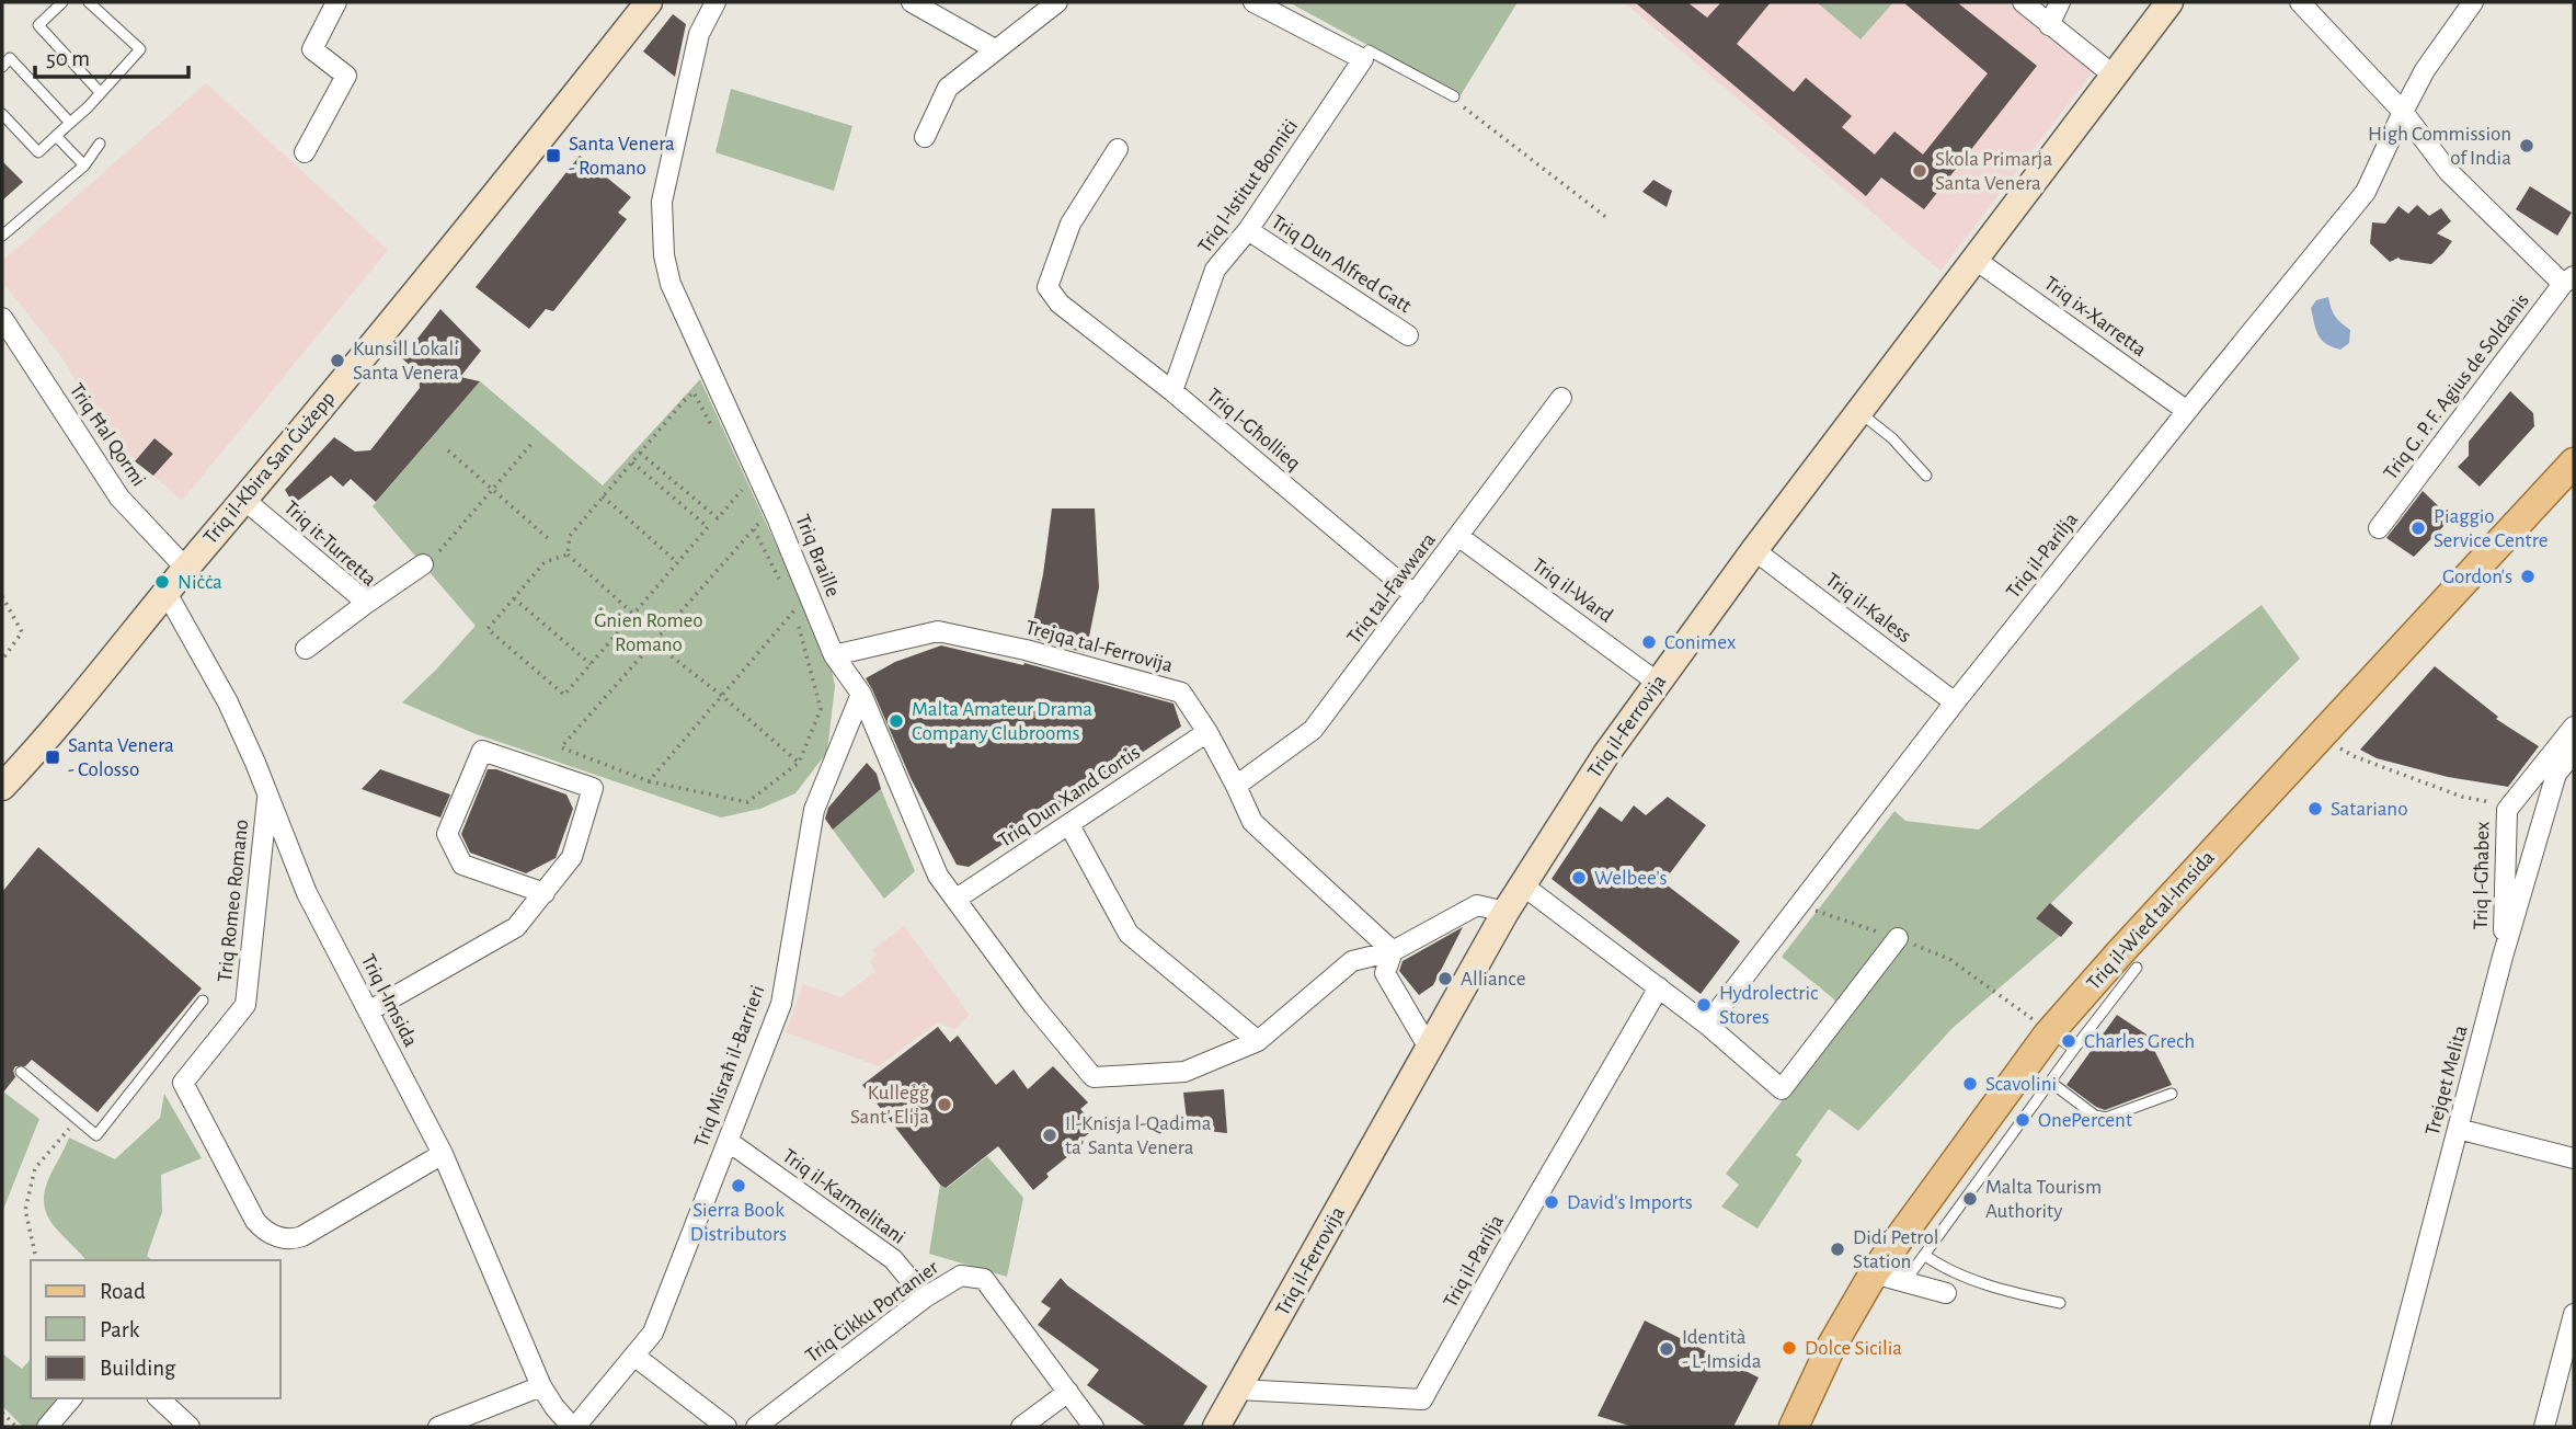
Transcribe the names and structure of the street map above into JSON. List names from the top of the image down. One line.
{"streets":{"main road":["Triq il-Kbira San Ġużepp","Triq il-Ferrovija","Triq il-Wied tal-Imsida"],"street":["Triq l-Istitut Bonniċi","Triq Dun Alfred Gatt","Triq ix-Xarretta","Triq G. P. F. Agius de Soldanis","Triq l-Għollieq","Triq Ħal Qormi","Triq it-Turretta","Triq Braille","Triq il-Parilja","Triq tal-Fawwara","Triq il-Ward","Triq il-Kaless","Trejqa tal-Ferrovija","Triq Dun Xand Cortis","Triq l-Għabex","Triq Romeo Romano","Triq l-Imsida","Triq Misraħ il-Barrieri","Trejqet Melita","Triq il-Karmelitani","Triq Ċikku Portanier"]},"crossings":[["Triq l-Istitut Bonniċi","Triq Dun Alfred Gatt"],["Triq l-Istitut Bonniċi","Triq l-Għollieq"],["Triq ix-Xarretta","Triq il-Parilja"],["Triq ix-Xarretta","Triq il-Ferrovija"],["Triq l-Għollieq","Triq tal-Fawwara"],["Triq Ħal Qormi","Triq il-Kbira San Ġużepp"],["Triq il-Kbira San Ġużepp","Triq it-Turretta"],["Triq il-Kbira San Ġużepp","Triq l-Imsida"],["Triq Braille","Trejqa tal-Ferrovija"],["Triq Braille","Triq Dun Xand Cortis"],["Triq Braille","Triq Misraħ il-Barrieri"],["Triq il-Parilja","Triq il-Kaless"],["Triq il-Parilja","Triq il-Ferrovija"],["Triq tal-Fawwara","Triq il-Ward"],["Triq tal-Fawwara","Trejqa tal-Ferrovija"],["Triq il-Ward","Triq il-Ferrovija"],["Triq il-Kaless","Triq il-Ferrovija"],["Trejqa tal-Ferrovija","Triq Dun Xand Cortis"],["Triq l-Għabex","Trejqet Melita"],["Triq Romeo Romano","Triq l-Imsida"],["Triq l-Imsida","Triq Misraħ il-Barrieri"],["Triq Misraħ il-Barrieri","Triq il-Karmelitani"],["Triq il-Karmelitani","Triq Ċikku Portanier"]],"parks":["Ġnien Romeo Romano"],"places":{"other":["High Commission of India","Skola Primarja Santa Venera","Kunsill Lokali Santa Venera","Piaggio Service Centre","Gordon's","Niċċa","Conimex","Malta Amateur Drama Company Clubrooms","Satariano","Welbee's","Alliance","Hydrolectric Stores","Charles Grech","Scavolini","Kulleġġ Sant' Elija","OnePercent","Il-Knisja l-Qadima ta' Santa Venera","Sierra Book Distributors","Malta Tourism Authority","David's Imports","Didi Petrol Station","Dolce Sicilia","Identità - L-Imsida"],"transit":["Santa Venera - Romano","Santa Venera - Colosso"]},"legend":["Road","Park","Building"],"scale_bar":"50 m"}
